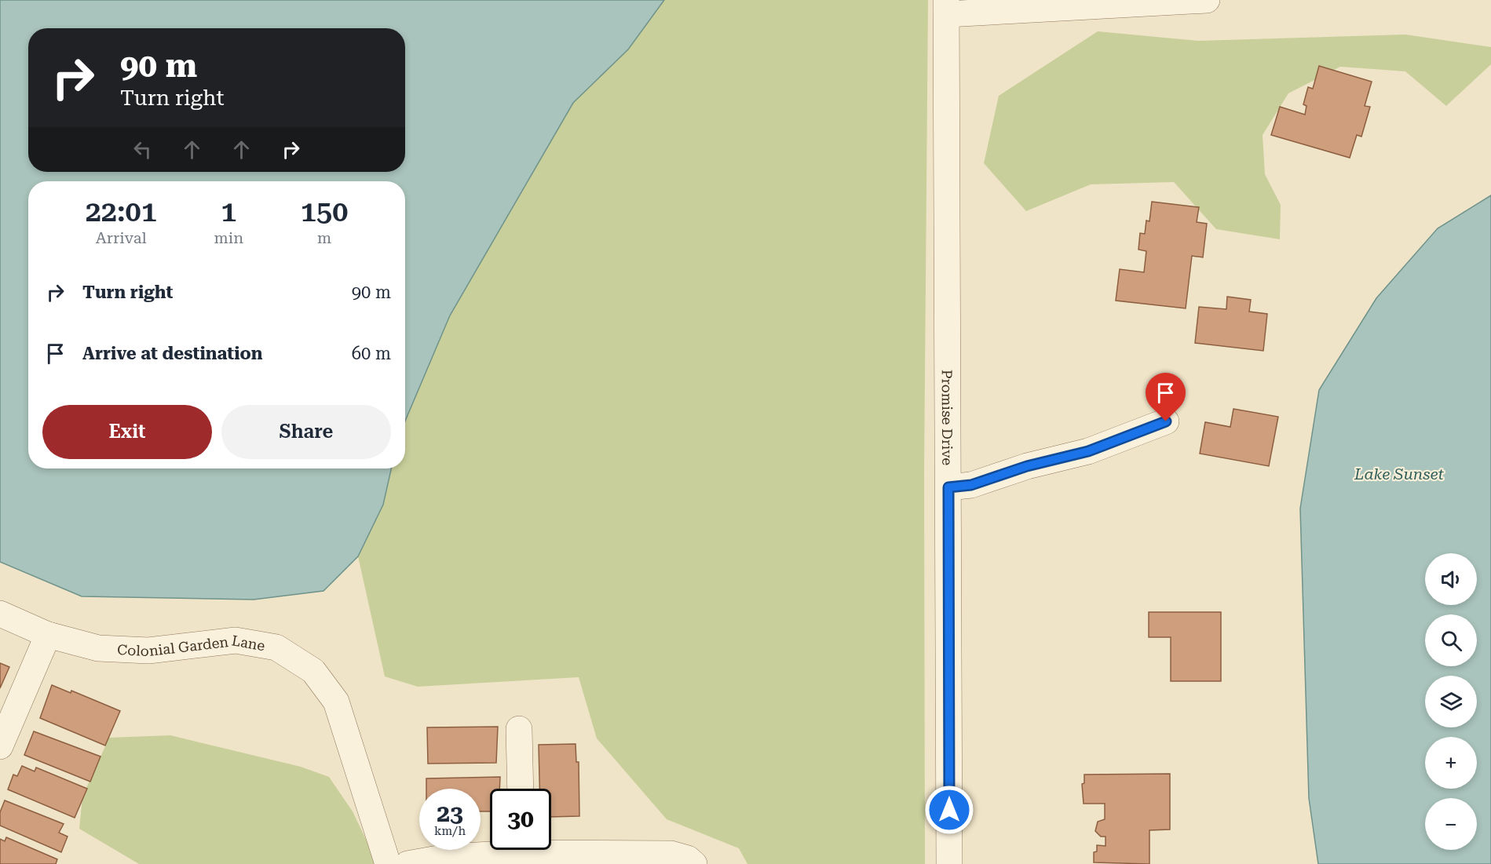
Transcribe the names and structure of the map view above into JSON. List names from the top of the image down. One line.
{"streets":{"street":["Promise Drive","Colonial Garden Lane"]},"water":["Lake Sunset"],"page":{"turn":["90 m","Turn right"],"eta":["22:01","Arrival","1","min","150","m"],"list":[{"name":"Turn right","value":"90 m"},{"name":"Arrive at destination","value":"60 m"}],"buttons":["Exit","Share"],"map_buttons":["+","−"],"speed":"23 km/h","limit":"30"}}
